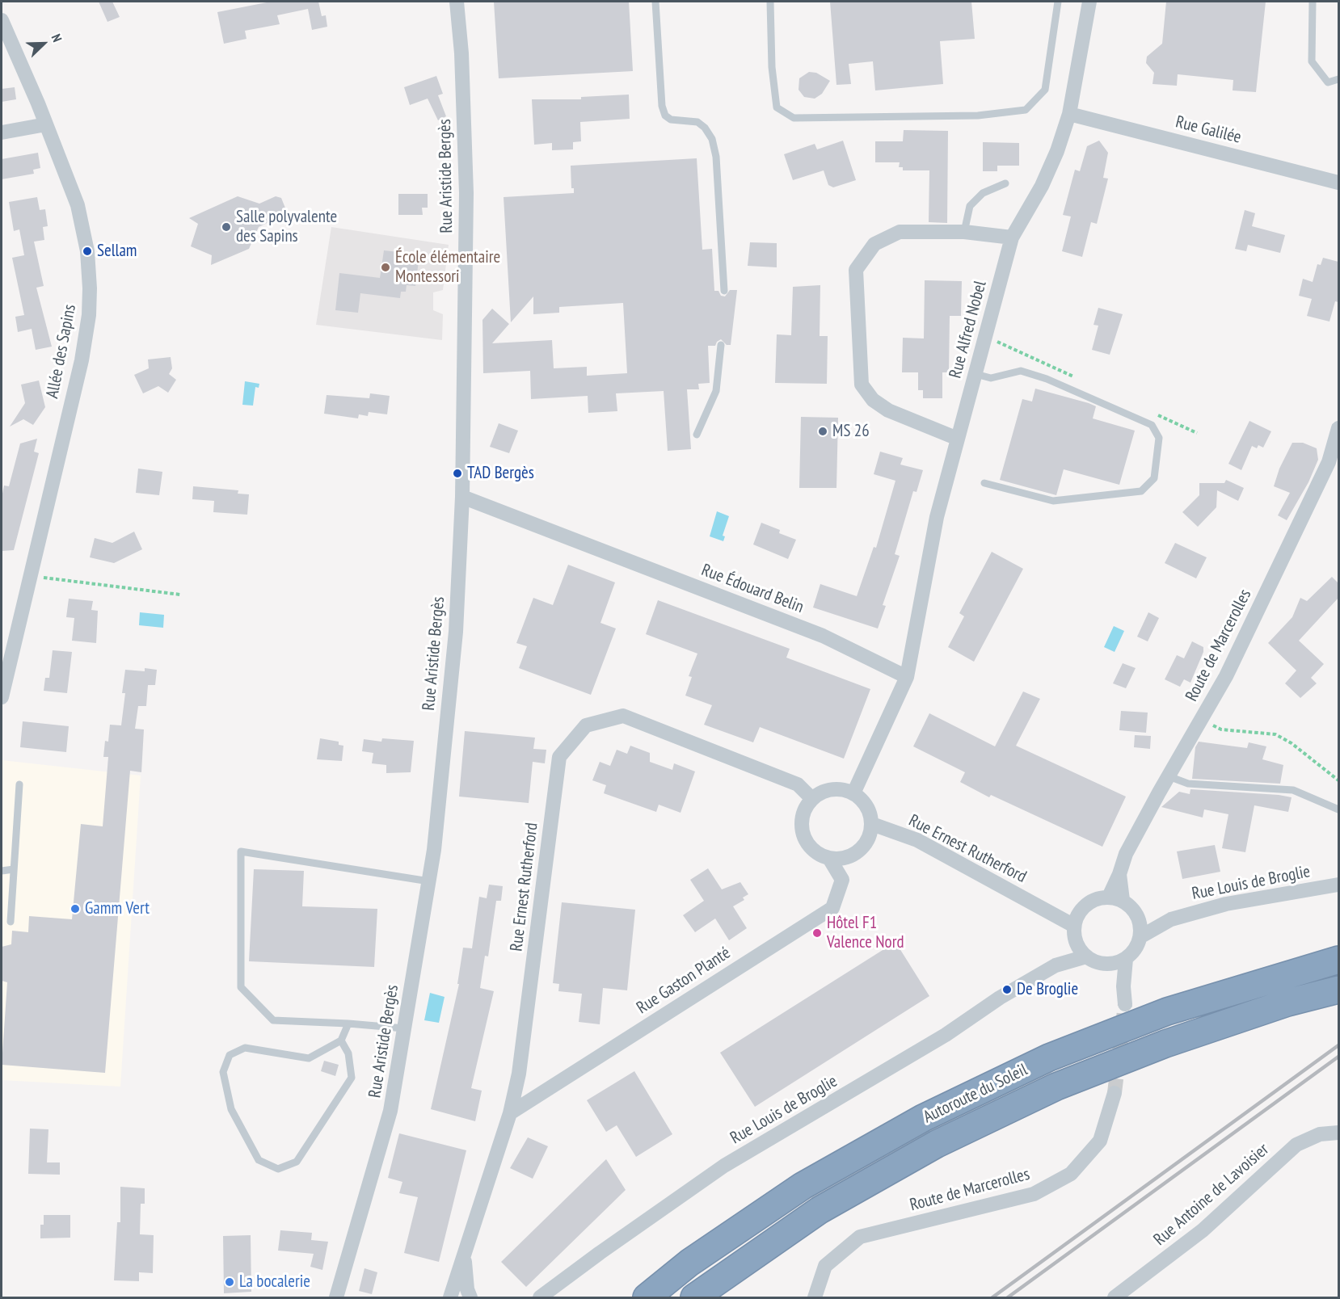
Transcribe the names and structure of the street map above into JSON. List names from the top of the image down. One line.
{"streets":{"highway":["Autoroute du Soleil"],"street":["Rue Galilée","Rue Aristide Bergès","Rue Alfred Nobel","Allée des Sapins","Rue Édouard Belin","Route de Marcerolles","Rue Ernest Rutherford","Rue Louis de Broglie","Rue Gaston Planté","Rue Antoine de Lavoisier"]},"crossings":[["Rue Galilée","Rue Alfred Nobel"],["Rue Aristide Bergès","Rue Édouard Belin"],["Rue Alfred Nobel","Rue Édouard Belin"],["Route de Marcerolles","Rue Ernest Rutherford"],["Route de Marcerolles","Rue Louis de Broglie"],["Rue Ernest Rutherford","Rue Louis de Broglie"],["Rue Ernest Rutherford","Rue Gaston Planté"]],"places":["Salle polyvalente des Sapins","Sellam","École élémentaire Montessori","MS 26","TAD Bergès","Gamm Vert","Hôtel F1 Valence Nord","De Broglie","La bocalerie"],"north":"top right"}
